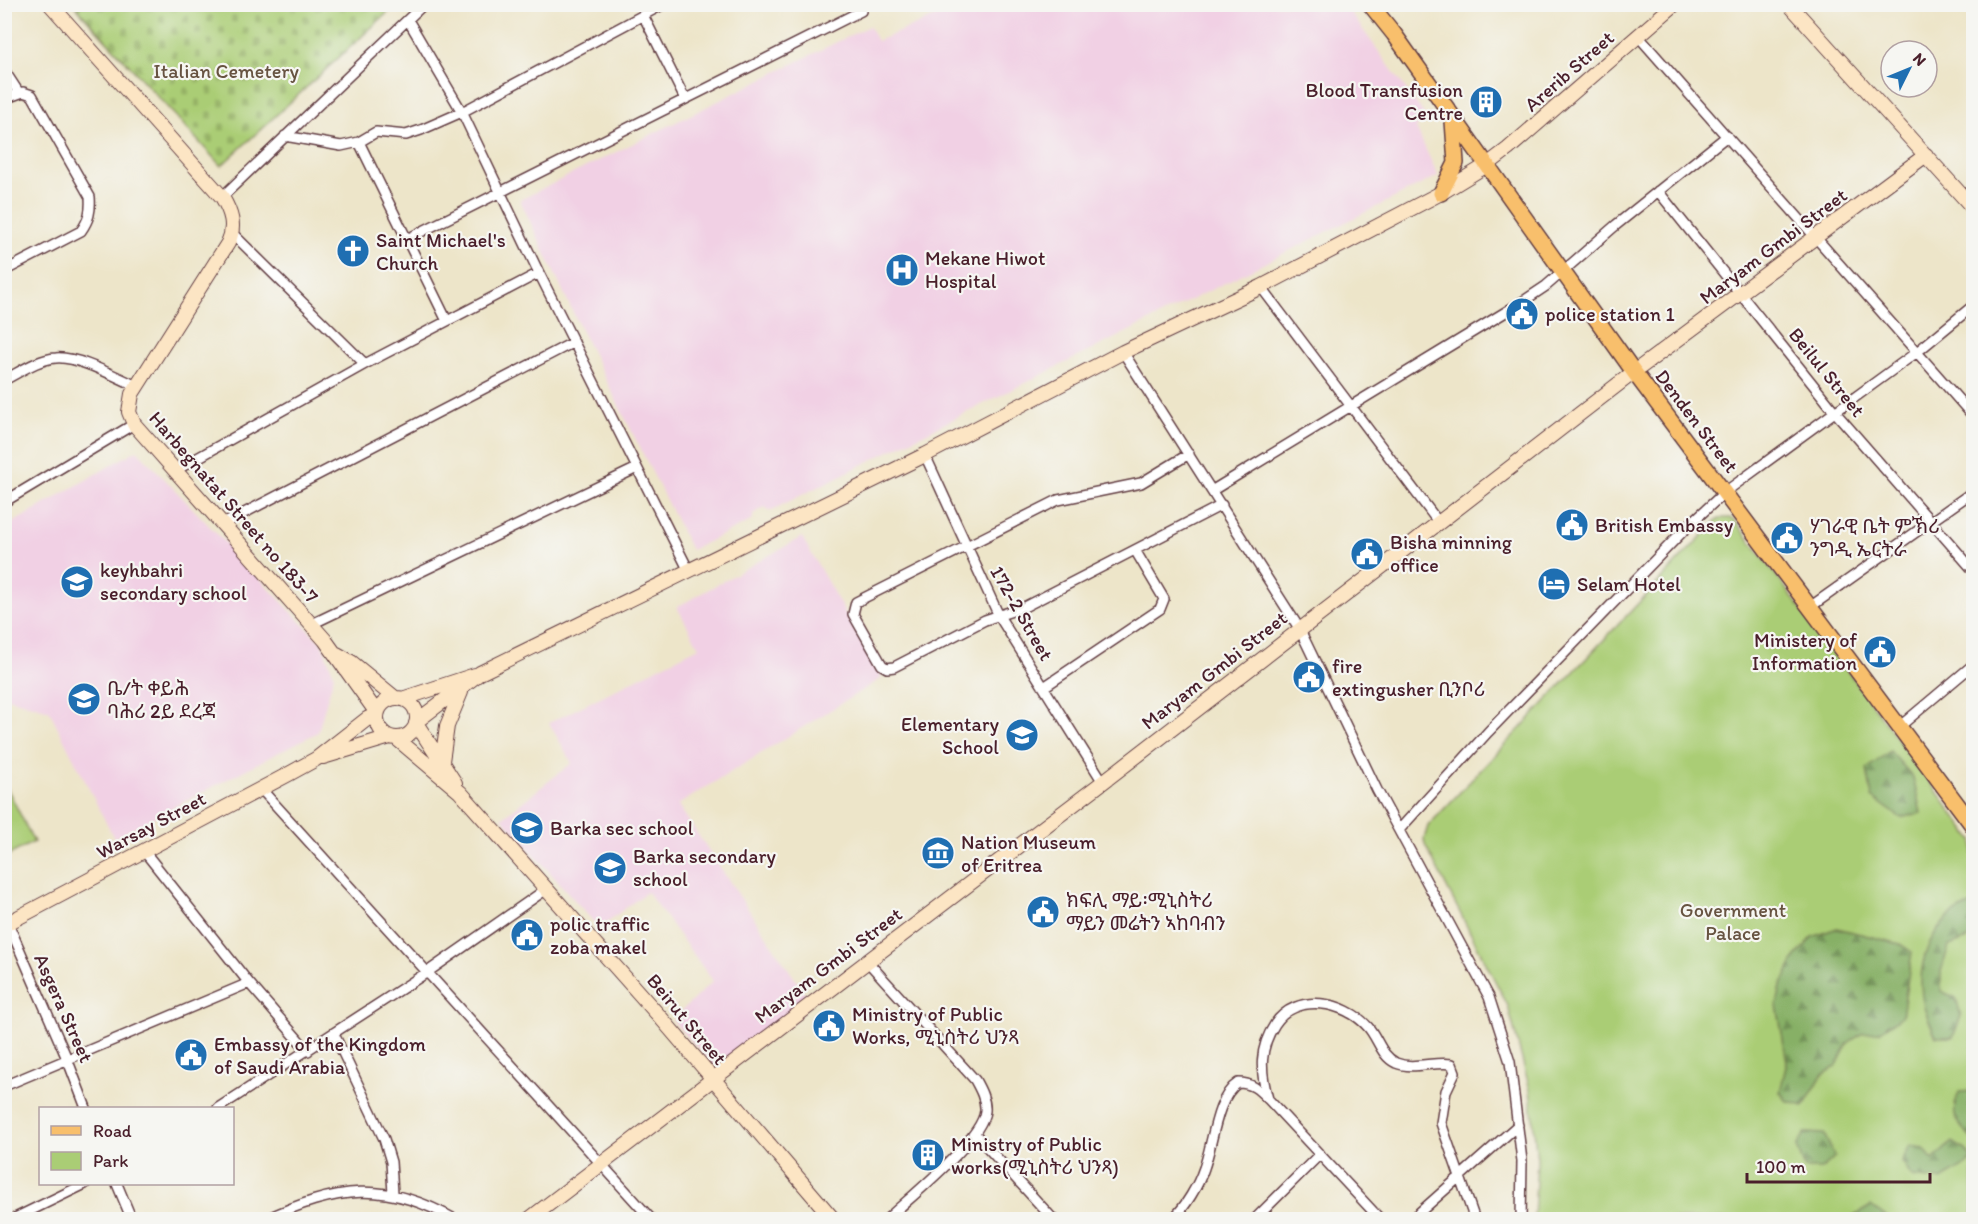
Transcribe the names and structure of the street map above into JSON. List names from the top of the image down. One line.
{"streets":{"main road":["Arerib Street","Maryam Gmbi Street","Denden Street","Harbegnatat Street no 183-7","Warsay Street","Beirut Street"],"street":["Beilul Street","172-2 Street","Asgera Street"]},"crossings":[["Arerib Street","Denden Street"],["Arerib Street","172-2 Street"],["Maryam Gmbi Street","Beilul Street"],["Maryam Gmbi Street","Denden Street"],["Maryam Gmbi Street","172-2 Street"],["Maryam Gmbi Street","Beirut Street"],["Warsay Street","Asgera Street"]],"parks":["Italian Cemetery","Government Palace"],"places":{"building":["Blood Transfusion Centre","Ministry of Public works(ሚኒስትሪ ህንጻ)"],"church":["Saint Michael's Church"],"hospital":["Mekane Hiwot Hospital"],"public building":["police station 1","British Embassy","ሃገራዊ ቤት ምኽሪ ንግዲ ኤርትራ","Bisha minning office","Ministery of Information","fire extingusher ቢንቦሪ","ክፍሊ ማይ፡ሚኒስትሪ ማይን መሬትን ኣከባብን","polic traffic zoba makel","Ministry of Public Works, ሚኒስትሪ ህንጻ","Embassy of the Kingdom of Saudi Arabia"],"school or university":["keyhbahri secondary school","ቤ/ት ቀይሕ ባሕሪ 2ይ ደረጃ","Elementary School","Barka sec school","Barka secondary school"],"hotel":["Selam Hotel"],"museum":["Nation Museum of Eritrea"]},"legend":["Road","Park"],"scale_bar":"100 m","north":"top right"}
